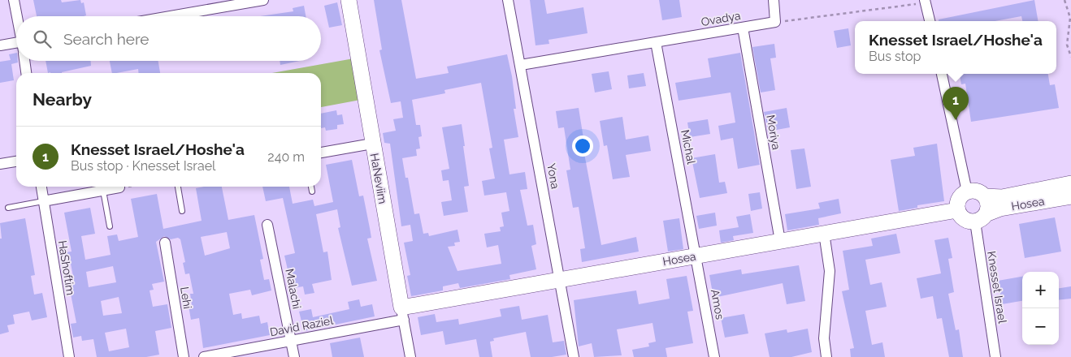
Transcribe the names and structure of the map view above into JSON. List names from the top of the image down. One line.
{"streets":{"street":["Ovadya","Moriya","Michal","Yona","HaNeviim","Hosea","HaShoftim","Knesset Israel","Malachi","Lehi","Amos","David Raziel"]},"crossings":[["Ovadya","Moriya"],["Ovadya","Michal"],["Ovadya","Yona"],["Moriya","Hosea"],["Michal","Hosea"],["Michal","Amos"],["Yona","Hosea"],["HaNeviim","Hosea"],["HaNeviim","David Raziel"],["Hosea","Knesset Israel"],["Hosea","Amos"],["Hosea","David Raziel"],["Malachi","David Raziel"]],"page":{"search":"Search here","popup":["Knesset Israel/Hoshe'a","Bus stop"],"heading":"Nearby","pins":"1","list":[{"mark":"1","name":"Knesset Israel/Hoshe'a","note":"Bus stop · Knesset Israel","value":"240 m"}],"map_buttons":["+","−"]}}
